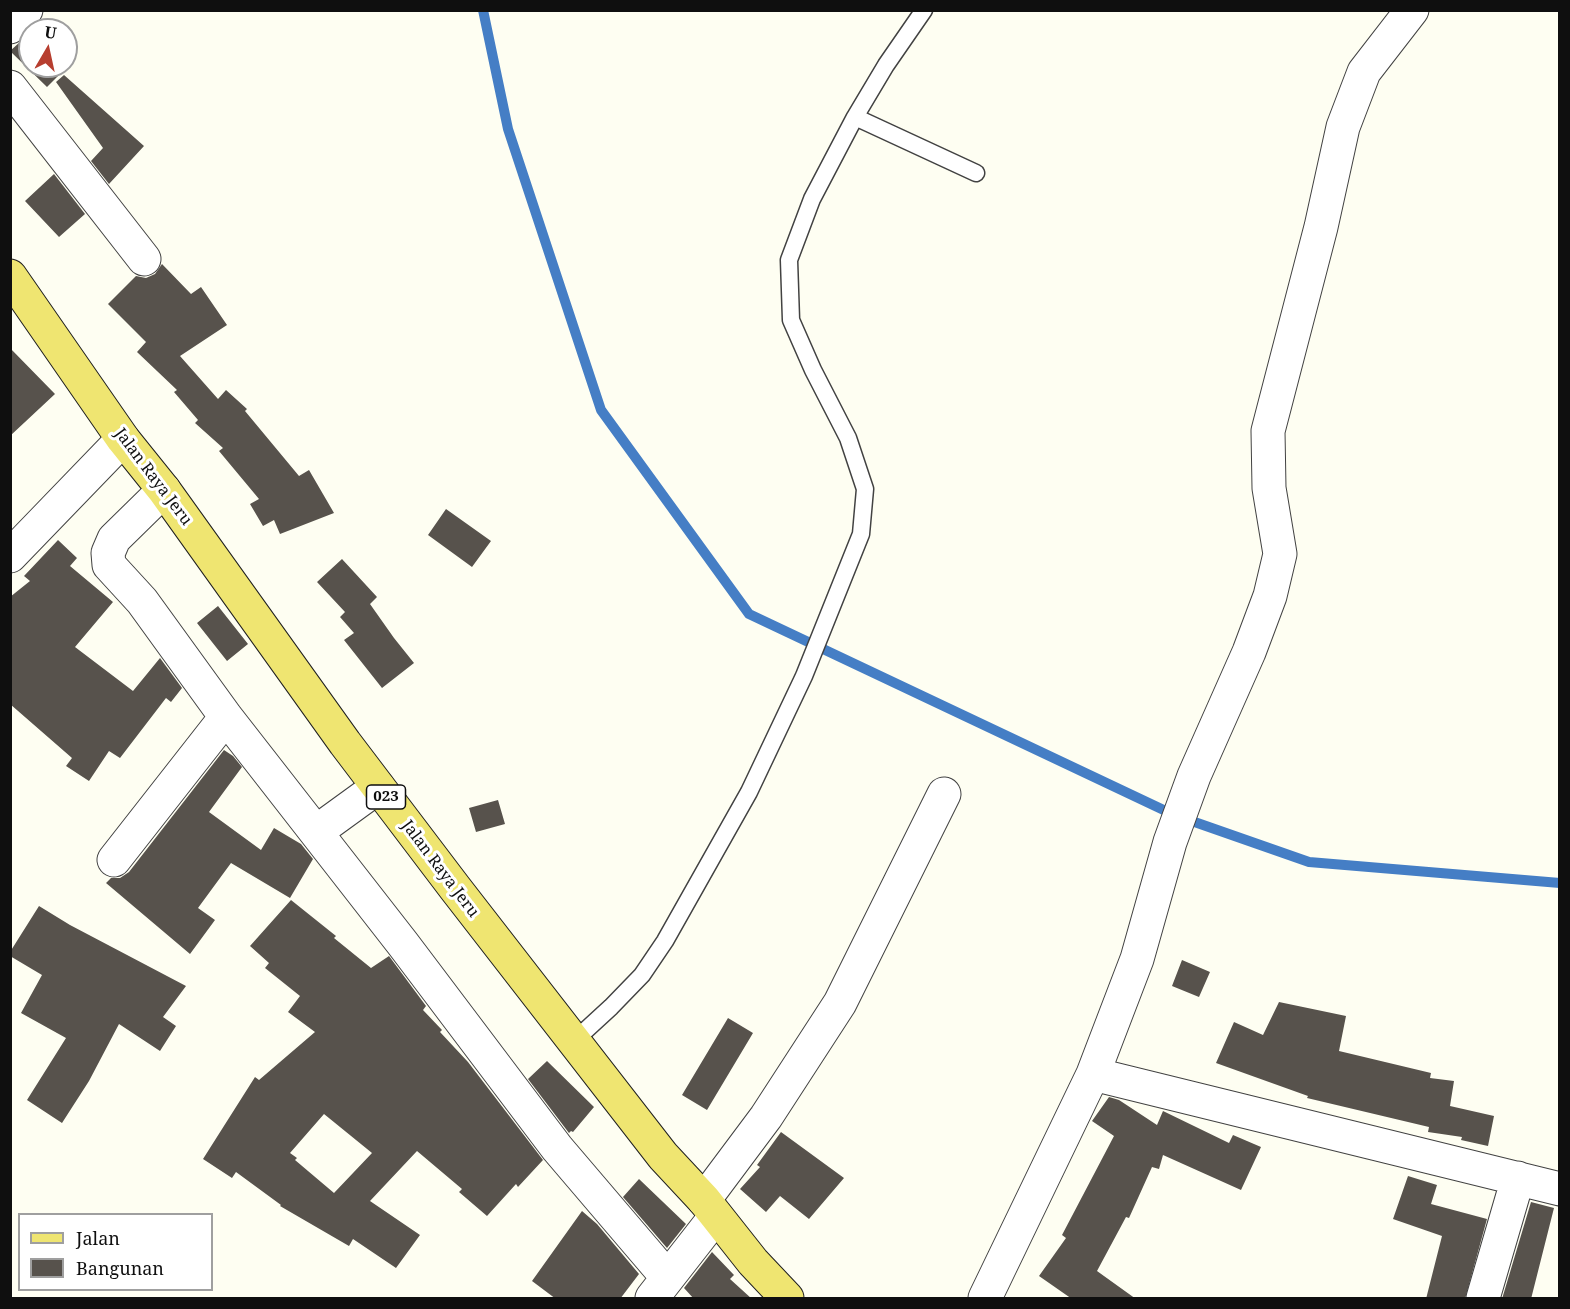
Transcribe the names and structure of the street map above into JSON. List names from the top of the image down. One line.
{"streets":{"main road":["Jalan Raya Jeru","023"]},"legend":["Jalan","Bangunan"],"north":"top"}
